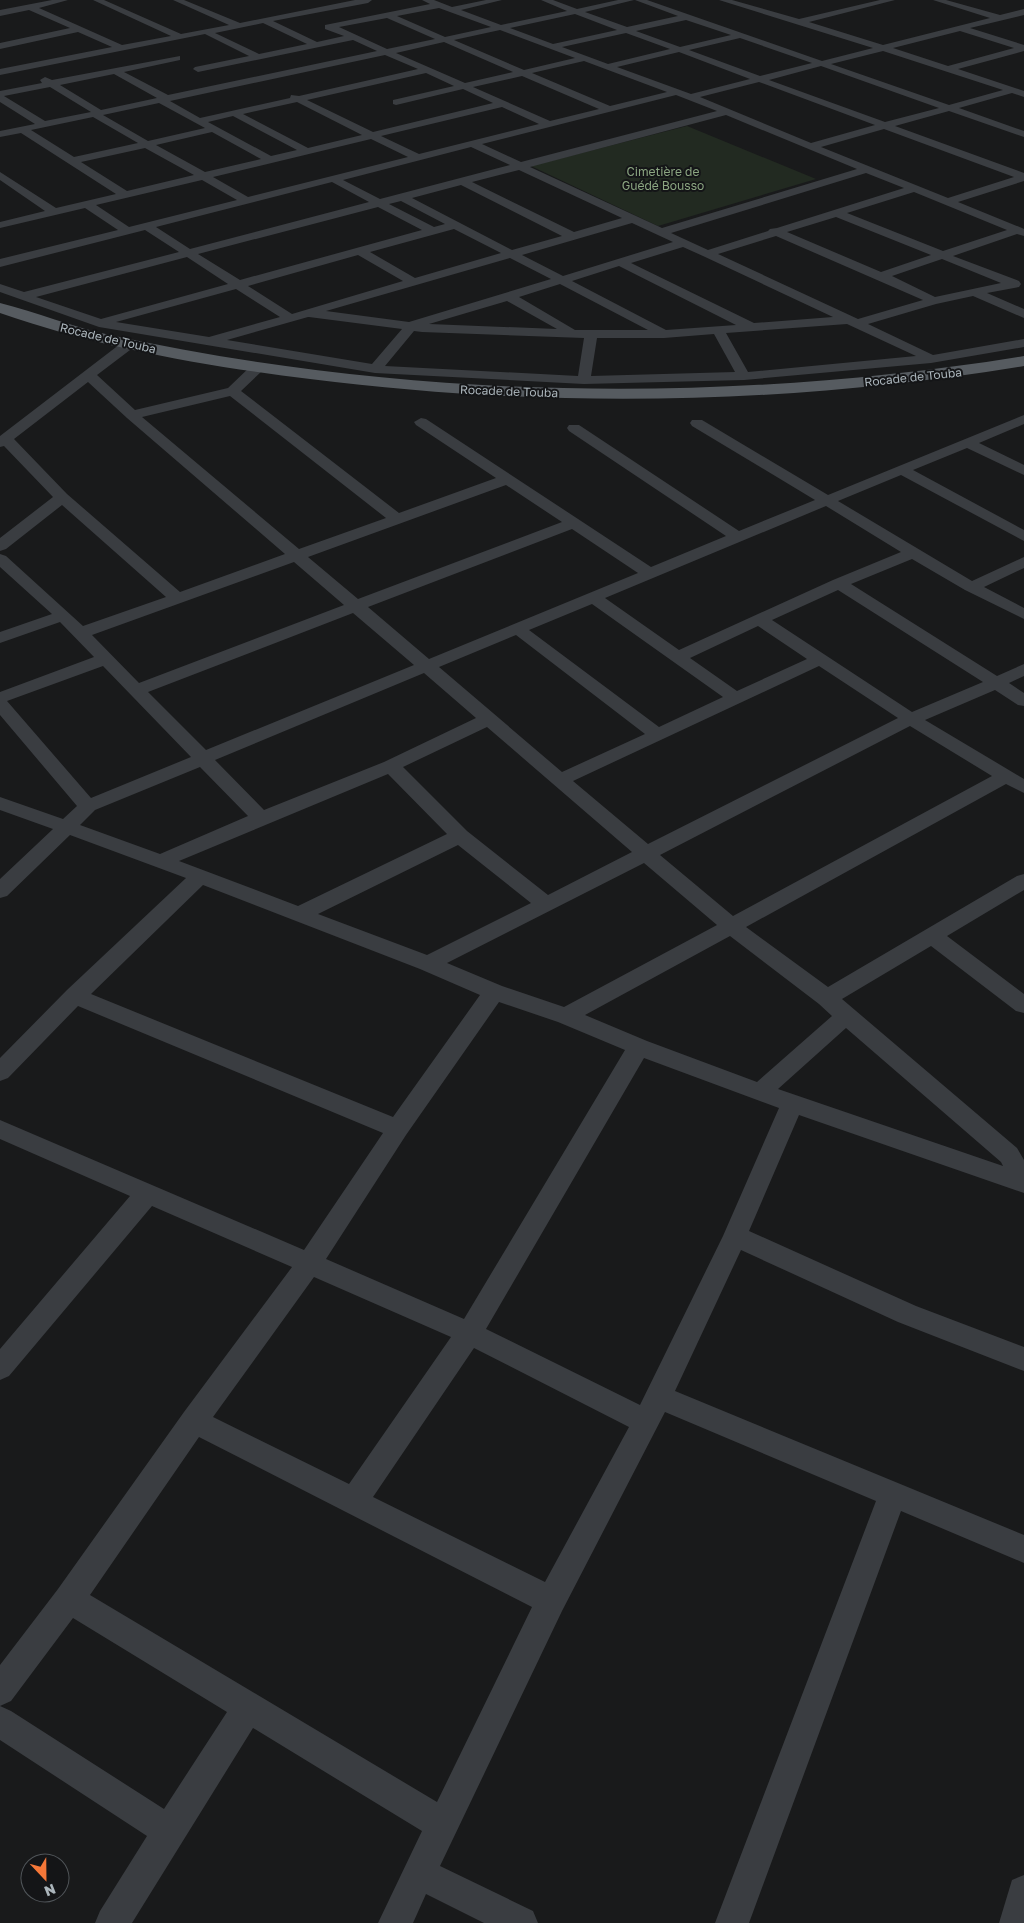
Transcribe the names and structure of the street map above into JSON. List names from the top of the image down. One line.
{"streets":{"main road":["Rocade de Touba"]},"parks":["Cimetière de Guédé Bousso"],"north":"bottom"}
